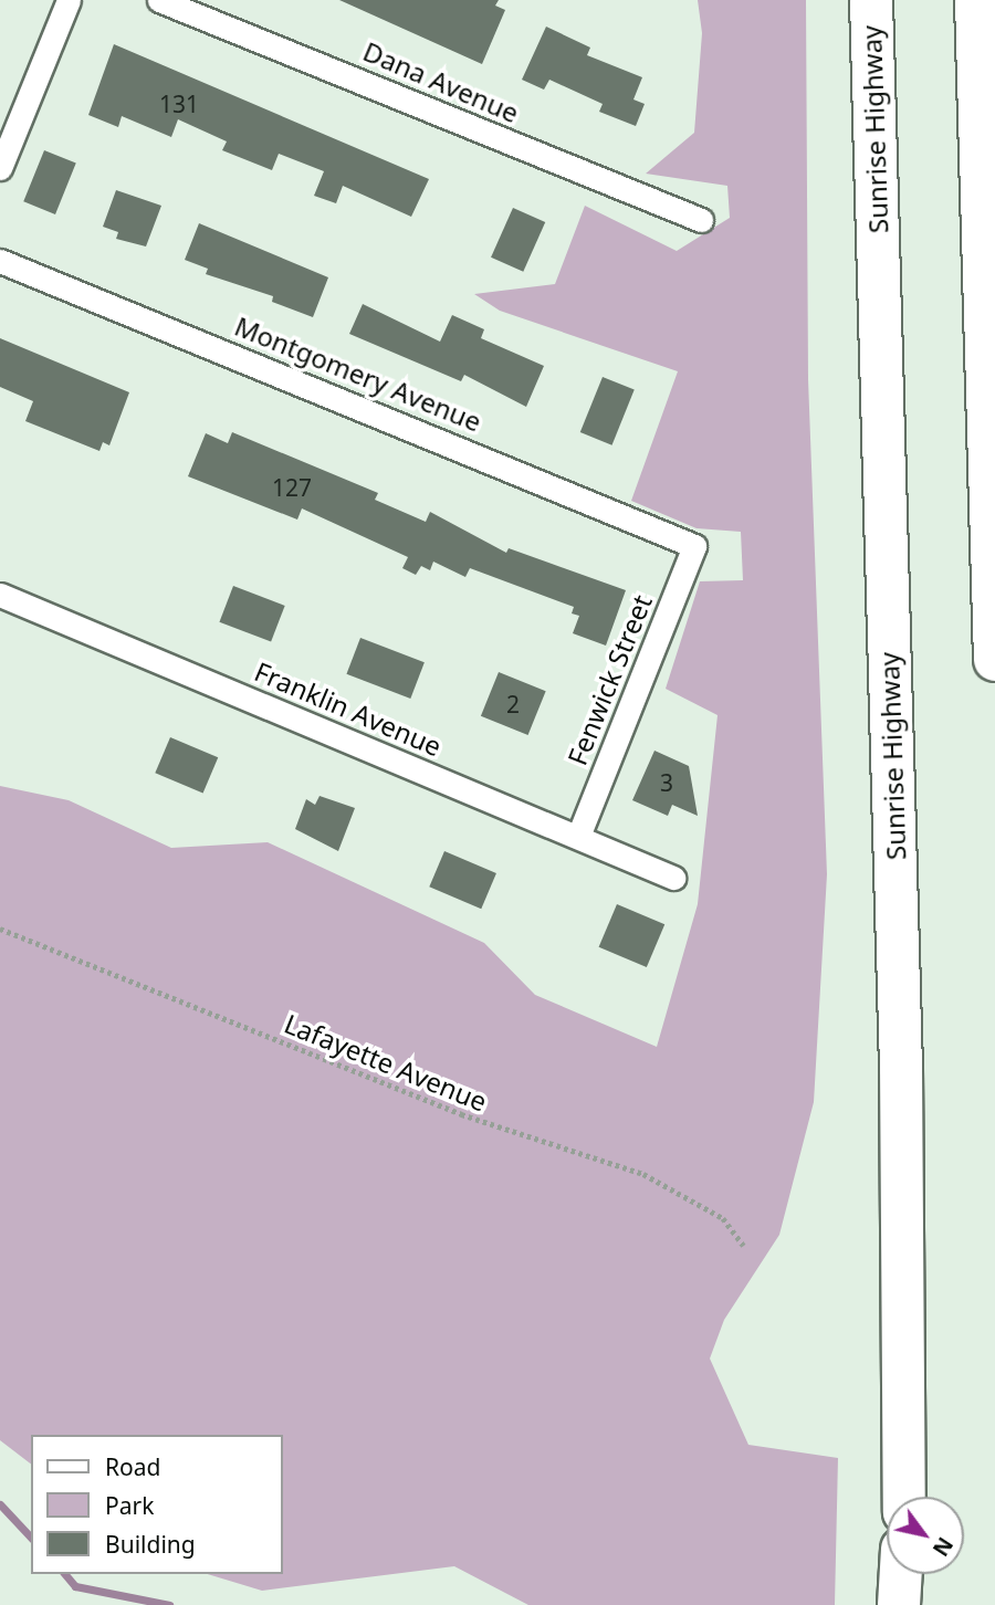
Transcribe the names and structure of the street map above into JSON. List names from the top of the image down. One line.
{"streets":{"highway":["Sunrise Highway"],"street":["Dana Avenue","Montgomery Avenue","Fenwick Street","Franklin Avenue"],"path":["Lafayette Avenue"]},"crossings":[["Montgomery Avenue","Fenwick Street"],["Fenwick Street","Franklin Avenue"]],"house_numbers":["131","127","2","3"],"legend":["Road","Park","Building"],"north":"bottom right"}
